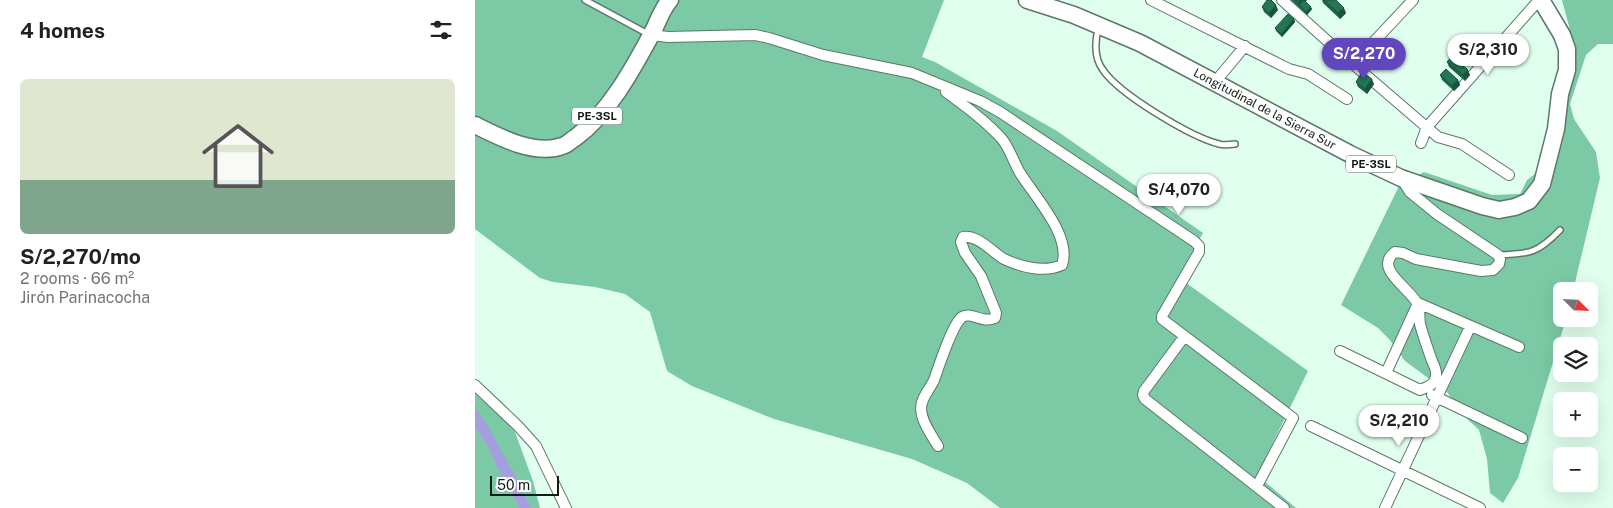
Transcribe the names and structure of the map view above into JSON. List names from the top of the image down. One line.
{"streets":{"main road":["Longitudinal de la Sierra Sur","PE-3SL"]},"scale_bar":"50 m","north":"bottom right","page":{"heading":"4 homes","price":["S/2,310","S/2,270","S/4,070","S/2,210"],"list":[{"name":"S/2,270/mo","note":"2 rooms · 66 m² · Jirón Parinacocha"}],"map_buttons":["+","−"],"scale":"50 m"}}
